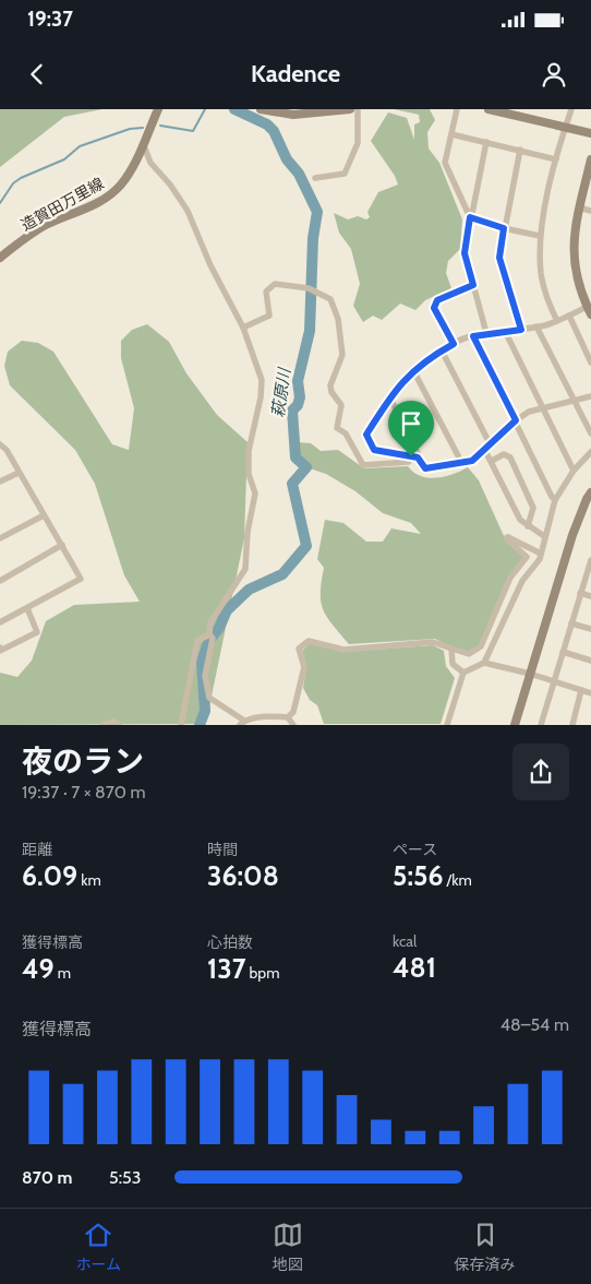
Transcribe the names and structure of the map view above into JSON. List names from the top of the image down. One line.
{"streets":{"street":["造賀田万里線"]},"water":["萩原川"],"page":{"status":"19:37","header":"Kadence","heading":["夜のラン","19:37 · 7 × 870 m"],"stats":[["距離","6.09 km"],["時間","36:08"],["ペース","5:56 /km"],["獲得標高","49 m"],["心拍数","137 bpm"],["kcal","481"]],"chart":["獲得標高","48–54 m"],"list":[{"name":"870 m","note":"5:53"}],"tabs":["ホーム","地図","保存済み"]}}
